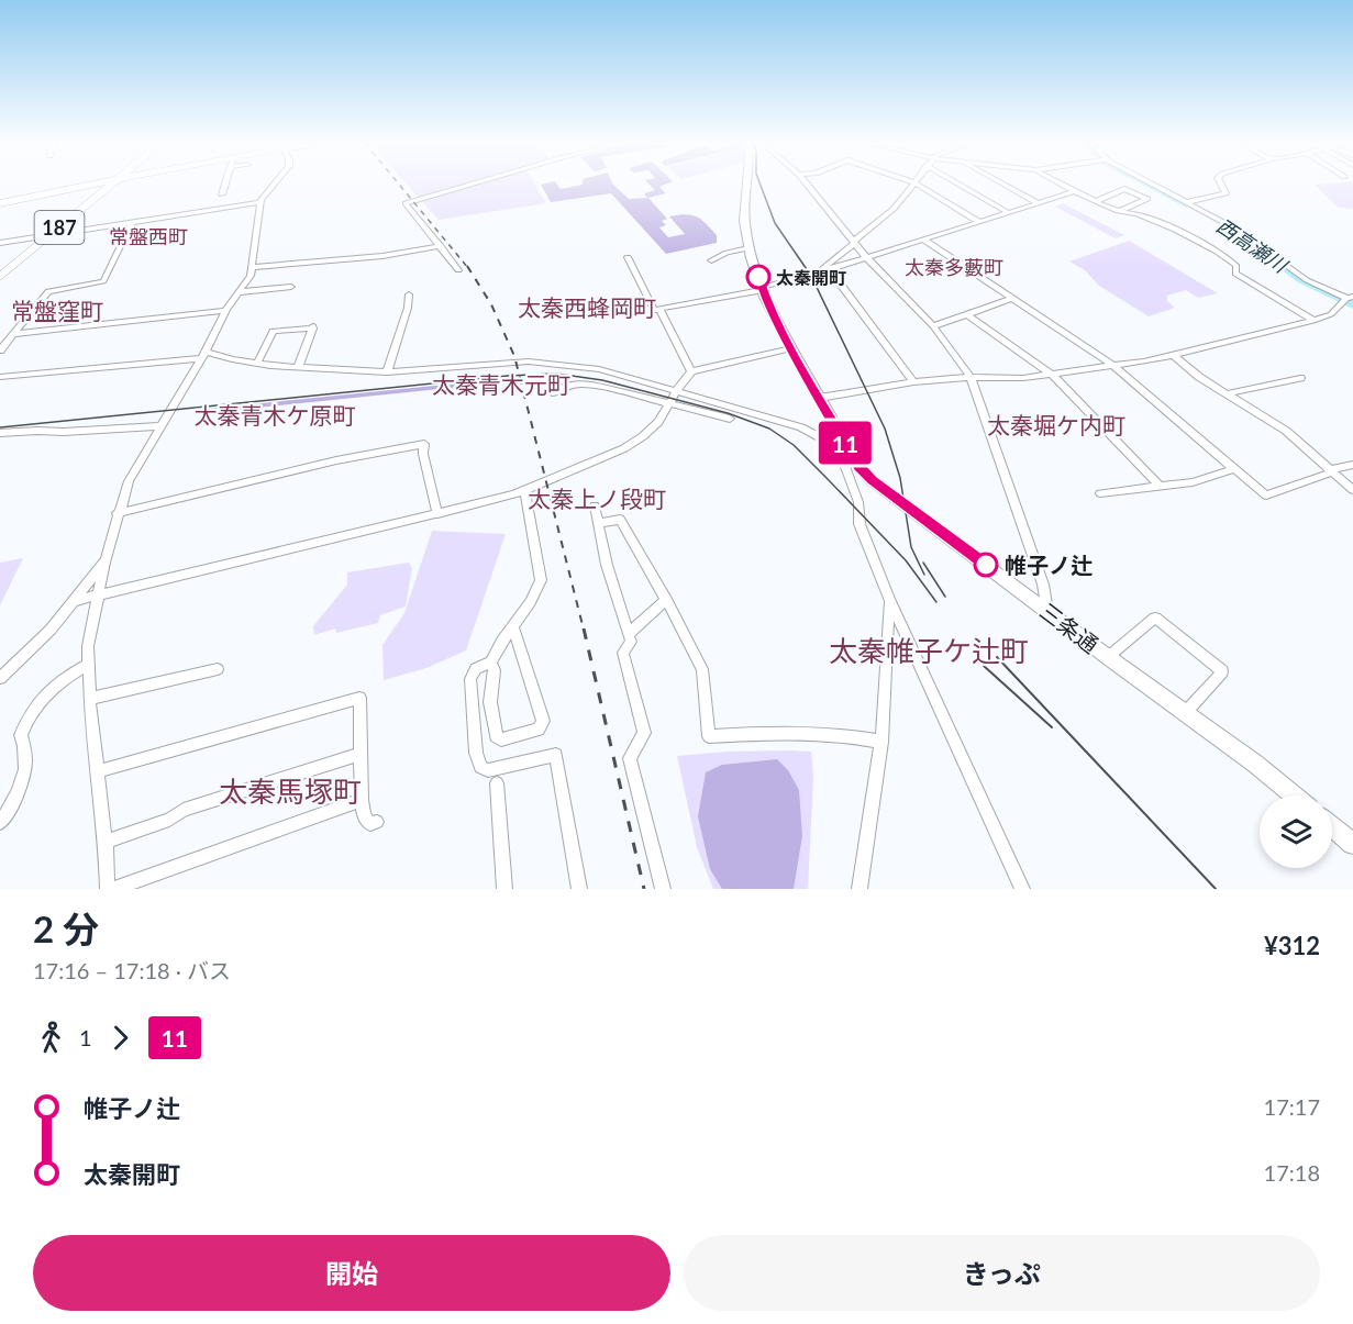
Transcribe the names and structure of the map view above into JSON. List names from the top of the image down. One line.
{"streets":{"main road":["187","三条通"]},"districts":["常盤西町","太秦多藪町","太秦西蜂岡町","常盤窪町","太秦青木元町","太秦青木ケ原町","太秦堀ケ内町","太秦上ノ段町","太秦帷子ケ辻町","太秦馬塚町"],"water":["西高瀬川"],"places":["太秦開町","帷子ノ辻"],"lines":["bus line 11"],"page":{"on_map":"11","heading":["2 分","17:16 – 17:18 · バス","¥312"],"legs":["1","11"],"list":[{"name":"帷子ノ辻","value":"17:17"},{"name":"太秦開町","value":"17:18"}],"buttons":["開始","きっぷ"]}}
